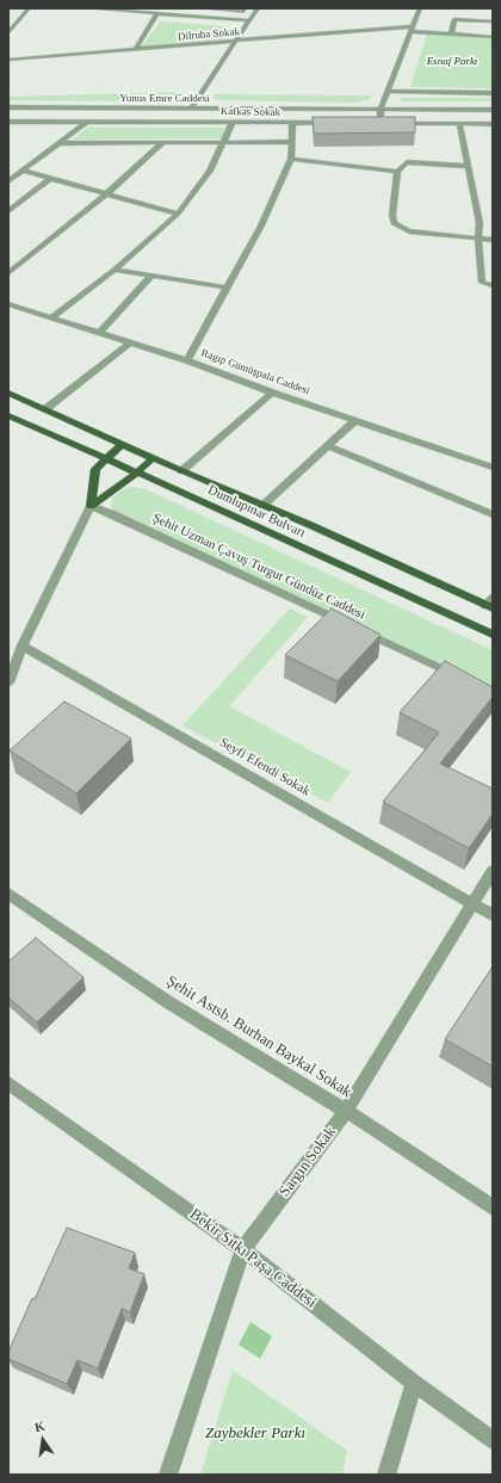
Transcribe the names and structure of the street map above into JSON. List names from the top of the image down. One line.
{"streets":{"main road":["Dumlupınar Bulvarı"],"street":["Dilruba Sokak","Yunus Emre Caddesi","Kafkas Sokak","Ragıp Gümüşpala Caddesi","Şehit Uzman Çavuş Turgut Gündüz Caddesi","Seyfi Efendi Sokak","Şehit Astsb. Burhan Baykal Sokak","Sargın Sokak","Bekir Sıtkı Paşa Caddesi"]},"crossings":[["Seyfi Efendi Sokak","Sargın Sokak"],["Şehit Astsb. Burhan Baykal Sokak","Sargın Sokak"],["Sargın Sokak","Bekir Sıtkı Paşa Caddesi"]],"parks":["Esnaf Parkı","Zaybekler Parkı"],"north":"top"}
